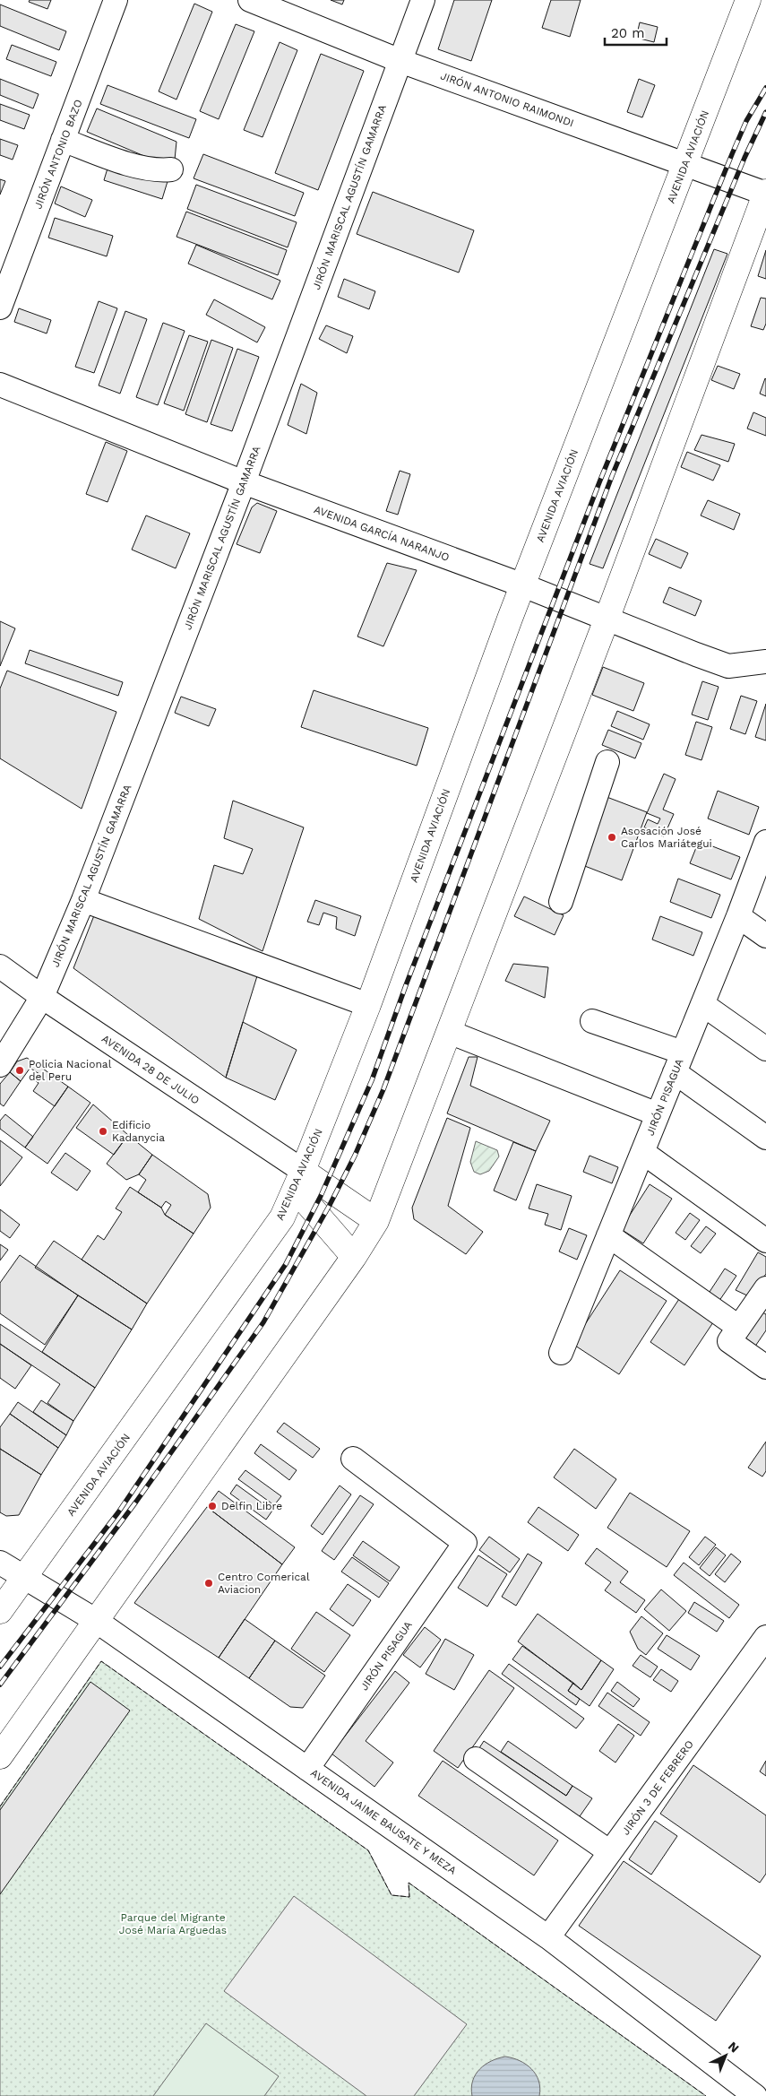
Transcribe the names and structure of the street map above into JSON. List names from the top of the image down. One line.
{"streets":{"main road":["AVENIDA AVIACIÓN","AVENIDA 28 DE JULIO"],"street":["JIRÓN ANTONIO RAIMONDI","JIRÓN ANTONIO BAZO","JIRÓN MARISCAL AGUSTÍN GAMARRA","AVENIDA GARCÍA NARANJO","JIRÓN PISAGUA","JIRÓN 3 DE FEBRERO","AVENIDA JAIME BAUSATE Y MEZA"]},"crossings":[["JIRÓN ANTONIO RAIMONDI","AVENIDA AVIACIÓN"],["JIRÓN ANTONIO RAIMONDI","JIRÓN MARISCAL AGUSTÍN GAMARRA"],["AVENIDA AVIACIÓN","AVENIDA GARCÍA NARANJO"],["AVENIDA AVIACIÓN","AVENIDA 28 DE JULIO"],["AVENIDA AVIACIÓN","AVENIDA JAIME BAUSATE Y MEZA"],["JIRÓN MARISCAL AGUSTÍN GAMARRA","AVENIDA GARCÍA NARANJO"],["JIRÓN MARISCAL AGUSTÍN GAMARRA","AVENIDA 28 DE JULIO"],["JIRÓN PISAGUA","AVENIDA JAIME BAUSATE Y MEZA"],["JIRÓN 3 DE FEBRERO","AVENIDA JAIME BAUSATE Y MEZA"]],"parks":["Parque del Migrante José María Arguedas"],"places":["Asosación José Carlos Mariátegui","Policia Nacional del Peru","Edificio Kadanycia","Delfin Libre","Centro Comerical Aviacion"],"scale_bar":"20 m","north":"top right"}
